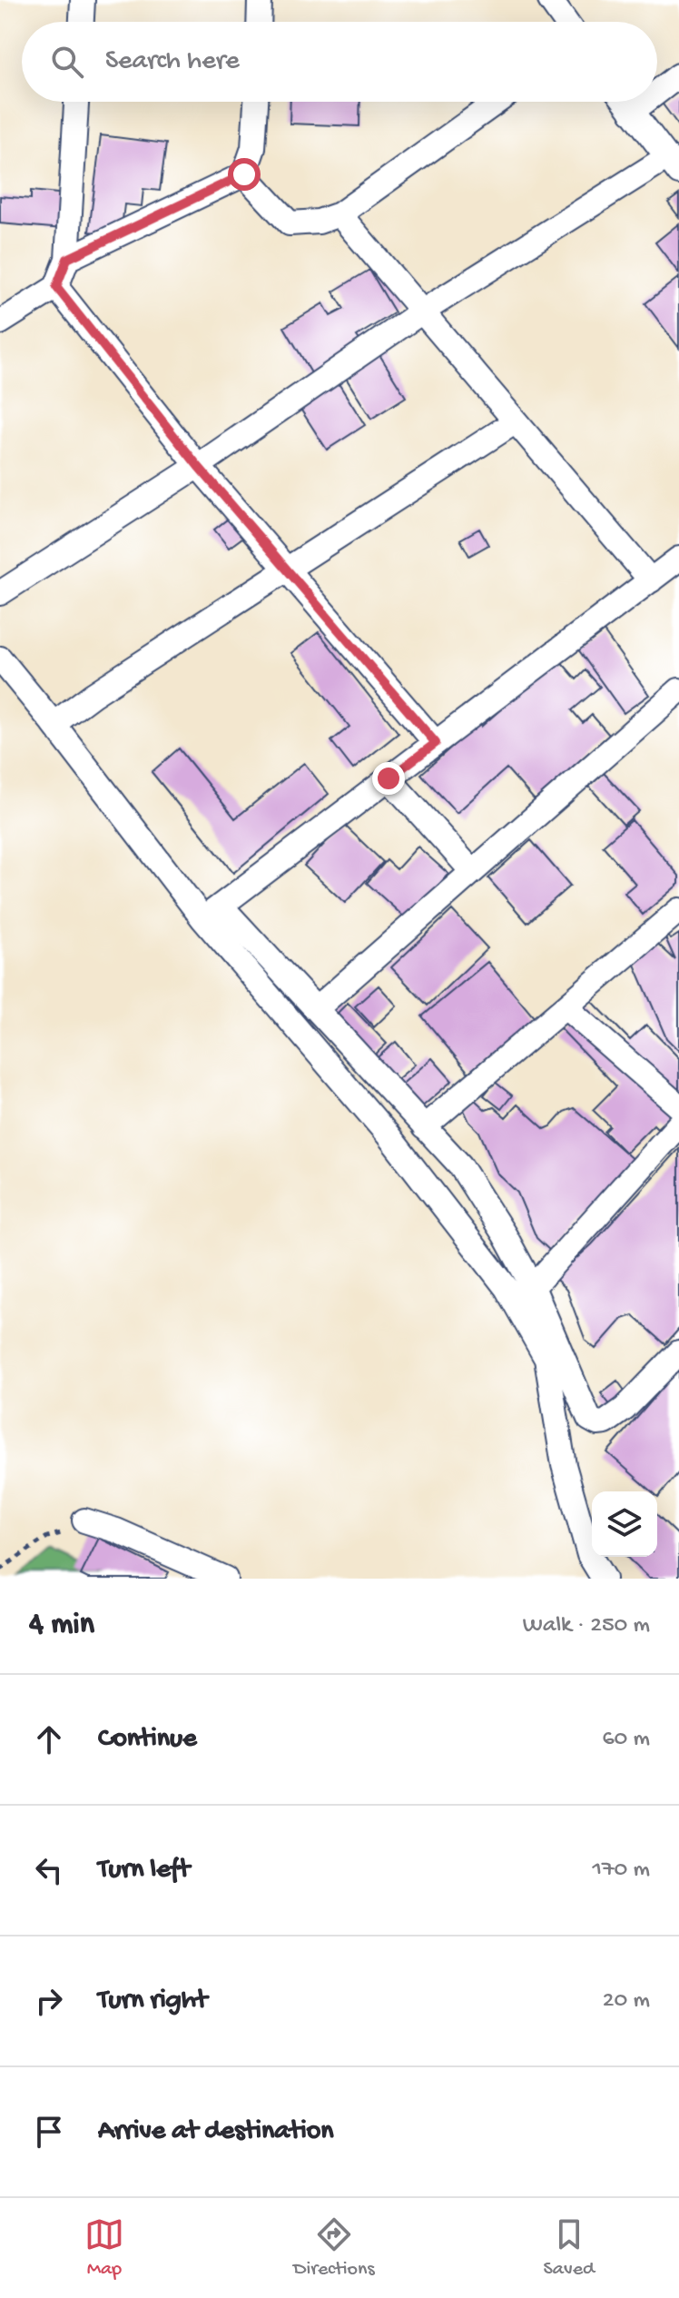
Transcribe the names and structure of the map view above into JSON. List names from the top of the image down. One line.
{"page":{"search":"Search here","heading":["4 min","Walk · 250 m"],"list":[["Continue","60 m"],["Turn left","170 m"],["Turn right","20 m"],"Arrive at destination"],"nav":["Map","Directions","Saved"]}}
